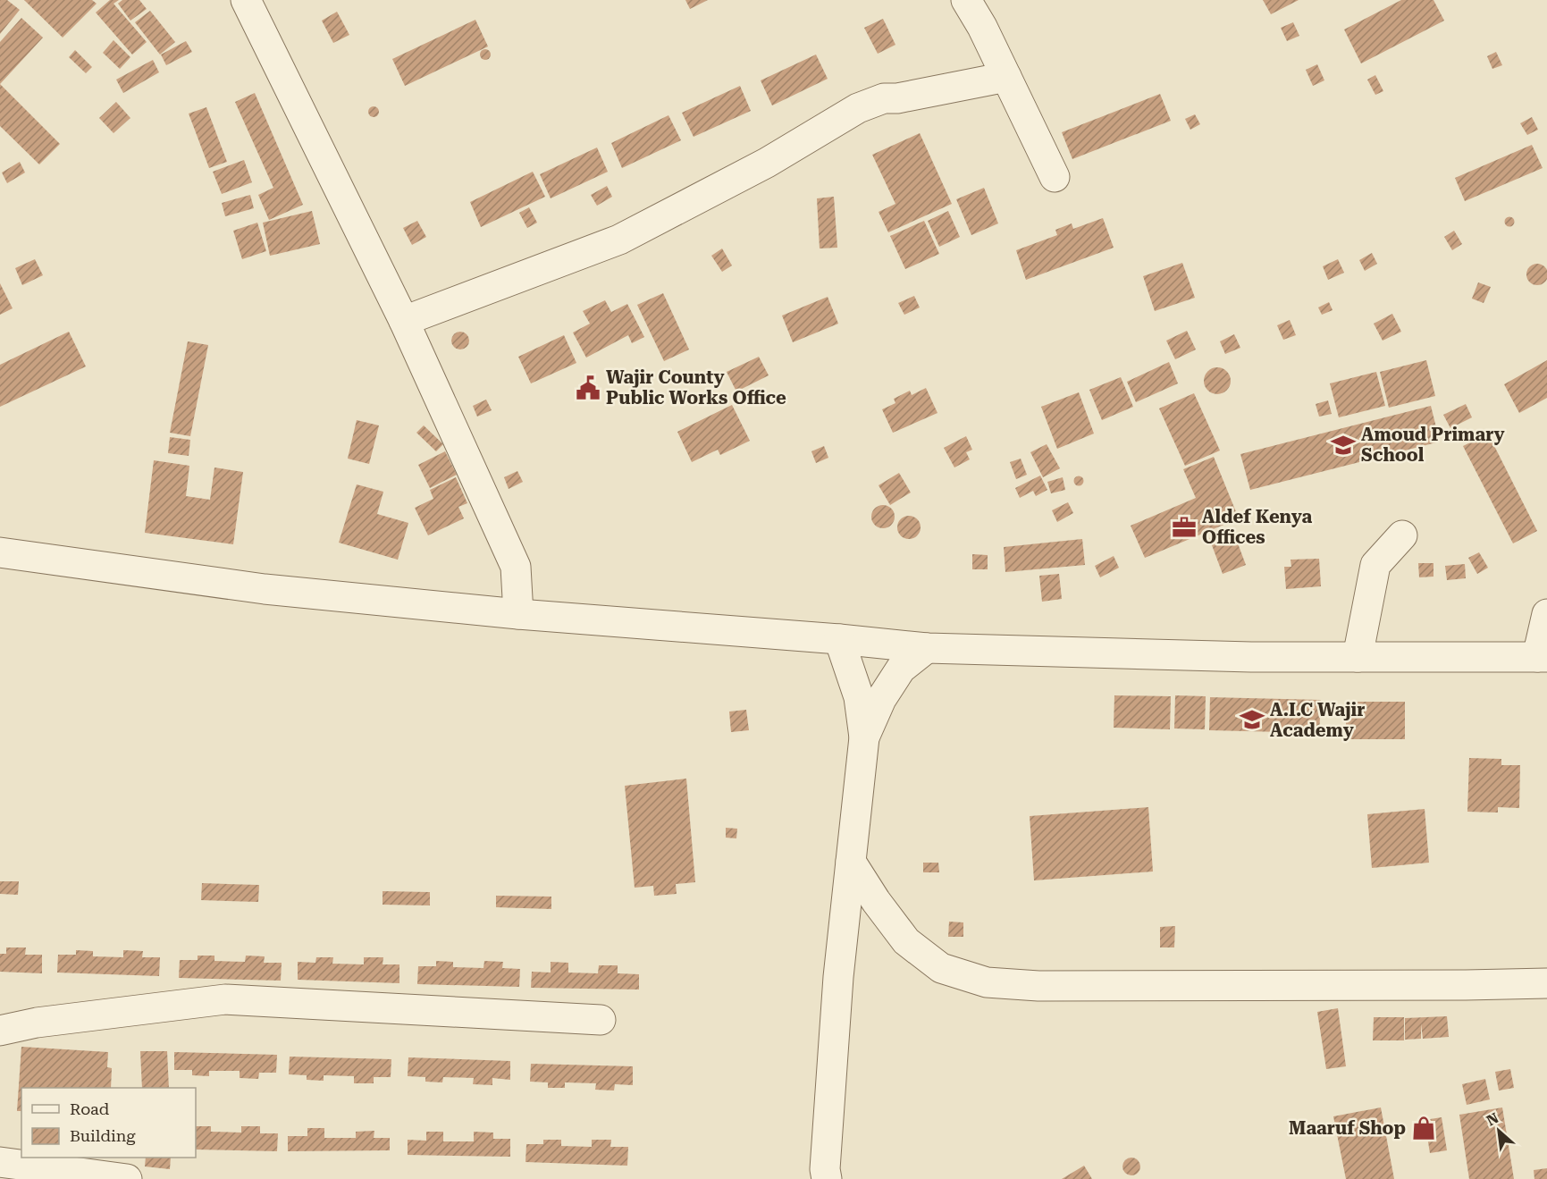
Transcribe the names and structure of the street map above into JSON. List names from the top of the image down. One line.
{"places":{"public building":["Wajir County Public Works Office"],"school or university":["Amoud Primary School","A.I.C Wajir Academy"],"office":["Aldef Kenya Offices"],"shop":["Maaruf Shop"]},"legend":["Road","Building"],"north":"top left"}
